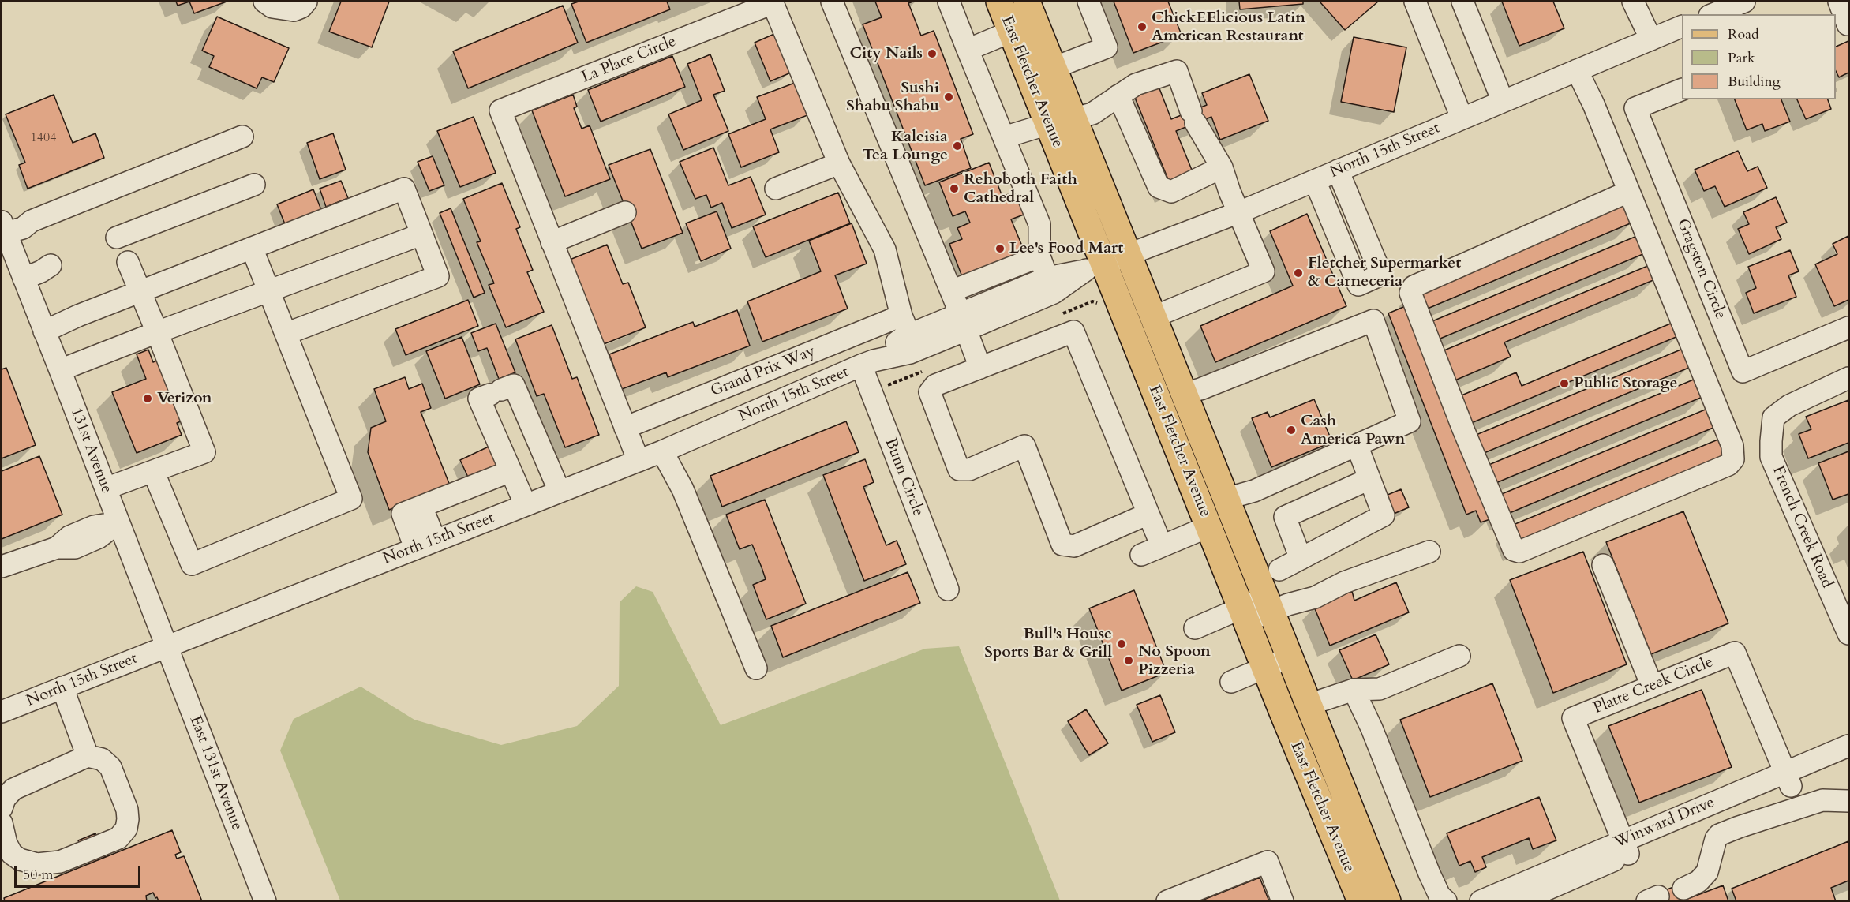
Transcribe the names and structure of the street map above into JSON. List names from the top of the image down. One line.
{"streets":{"main road":["East Fletcher Avenue"],"street":["La Place Circle","North 15th Street","Gragston Circle","Grand Prix Way","131st Avenue","Bunn Circle","French Creek Road","Platte Creek Circle","East 131st Avenue","Winward Drive"]},"crossings":[["La Place Circle","North 15th Street"],["La Place Circle","Grand Prix Way"],["East Fletcher Avenue","North 15th Street"],["North 15th Street","Grand Prix Way"],["North 15th Street","131st Avenue"],["North 15th Street","Bunn Circle"],["North 15th Street","East 131st Avenue"],["131st Avenue","East 131st Avenue"],["Platte Creek Circle","Winward Drive"]],"places":["ChickEElicious Latin American Restaurant","City Nails","Sushi Shabu Shabu","Kaleisia Tea Lounge","Rehoboth Faith Cathedral","Lee's Food Mart","Fletcher Supermarket & Carneceria","Public Storage","Verizon","Cash America Pawn","Bull's House Sports Bar & Grill","No Spoon Pizzeria"],"house_numbers":["1404"],"legend":["Road","Park","Building"],"scale_bar":"50 m"}
